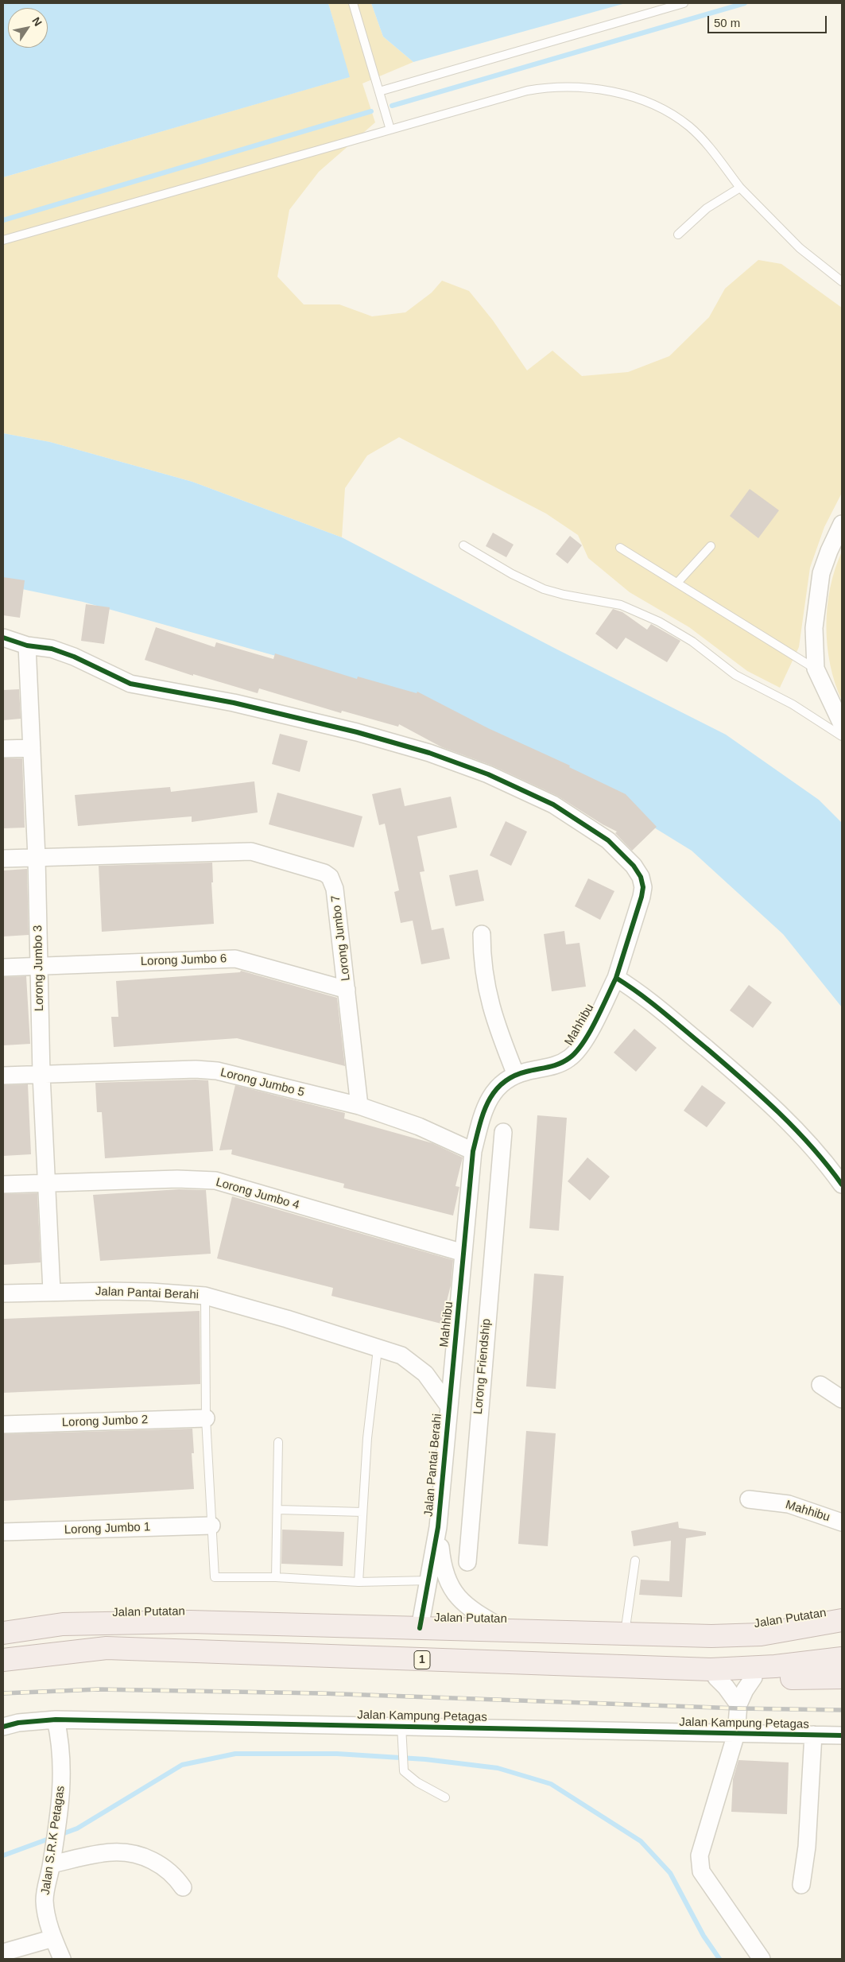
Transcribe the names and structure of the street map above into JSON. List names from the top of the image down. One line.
{"streets":{"highway":["Jalan Putatan","1"],"street":["Lorong Jumbo 7","Lorong Jumbo 6","Lorong Jumbo 3","Mahhibu","Lorong Jumbo 5","Lorong Jumbo 4","Jalan Pantai Berahi","Lorong Friendship","Lorong Jumbo 2","Lorong Jumbo 1","Jalan Kampung Petagas","Jalan S.R.K Petagas"]},"crossings":[["Lorong Jumbo 7","Lorong Jumbo 6"],["Lorong Jumbo 7","Lorong Jumbo 3"],["Lorong Jumbo 7","Lorong Jumbo 5"],["Lorong Jumbo 6","Lorong Jumbo 3"],["Lorong Jumbo 3","Mahhibu"],["Lorong Jumbo 3","Lorong Jumbo 5"],["Lorong Jumbo 3","Lorong Jumbo 4"],["Lorong Jumbo 3","Jalan Pantai Berahi"],["Mahhibu","Lorong Jumbo 5"],["Mahhibu","Lorong Jumbo 4"],["Mahhibu","Jalan Pantai Berahi"],["Jalan Kampung Petagas","Jalan S.R.K Petagas"]],"scale_bar":"50 m","north":"top right"}
